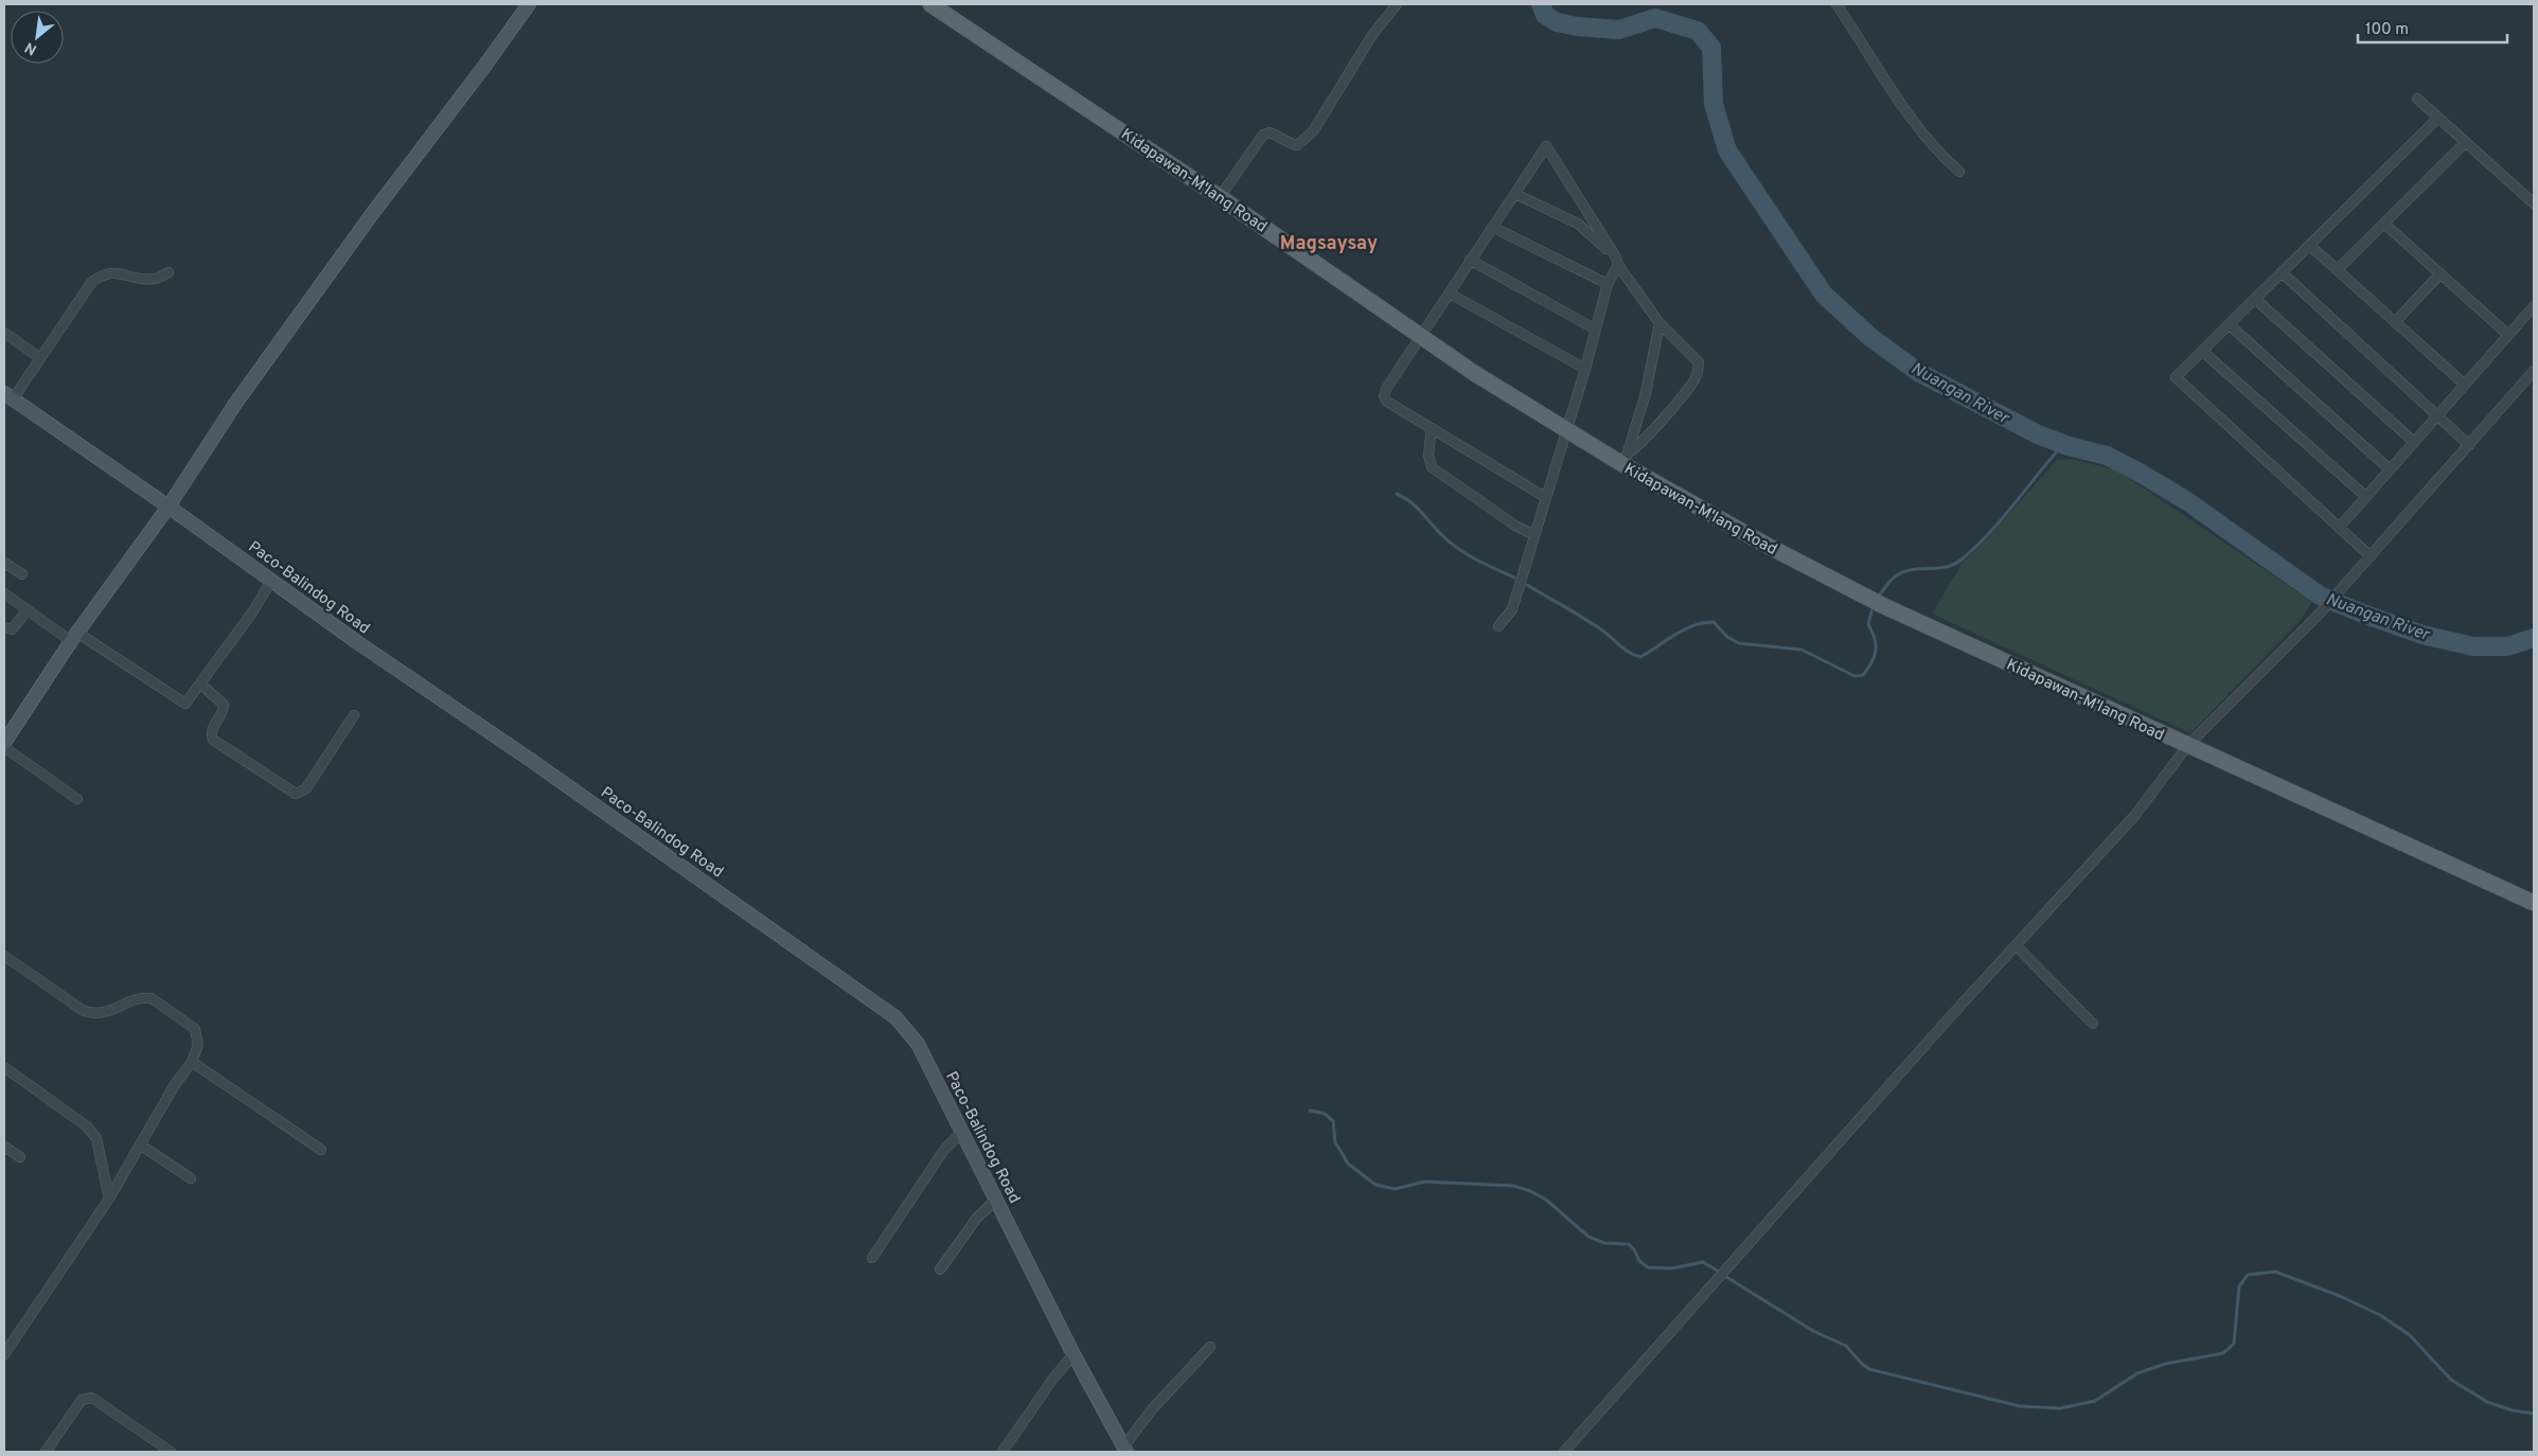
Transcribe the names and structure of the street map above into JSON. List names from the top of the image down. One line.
{"streets":{"main road":["Kidapawan-M'lang Road"],"street":["Paco-Balindog Road"]},"districts":["Magsaysay"],"water":["Nuangan River"],"scale_bar":"100 m","north":"bottom left"}
